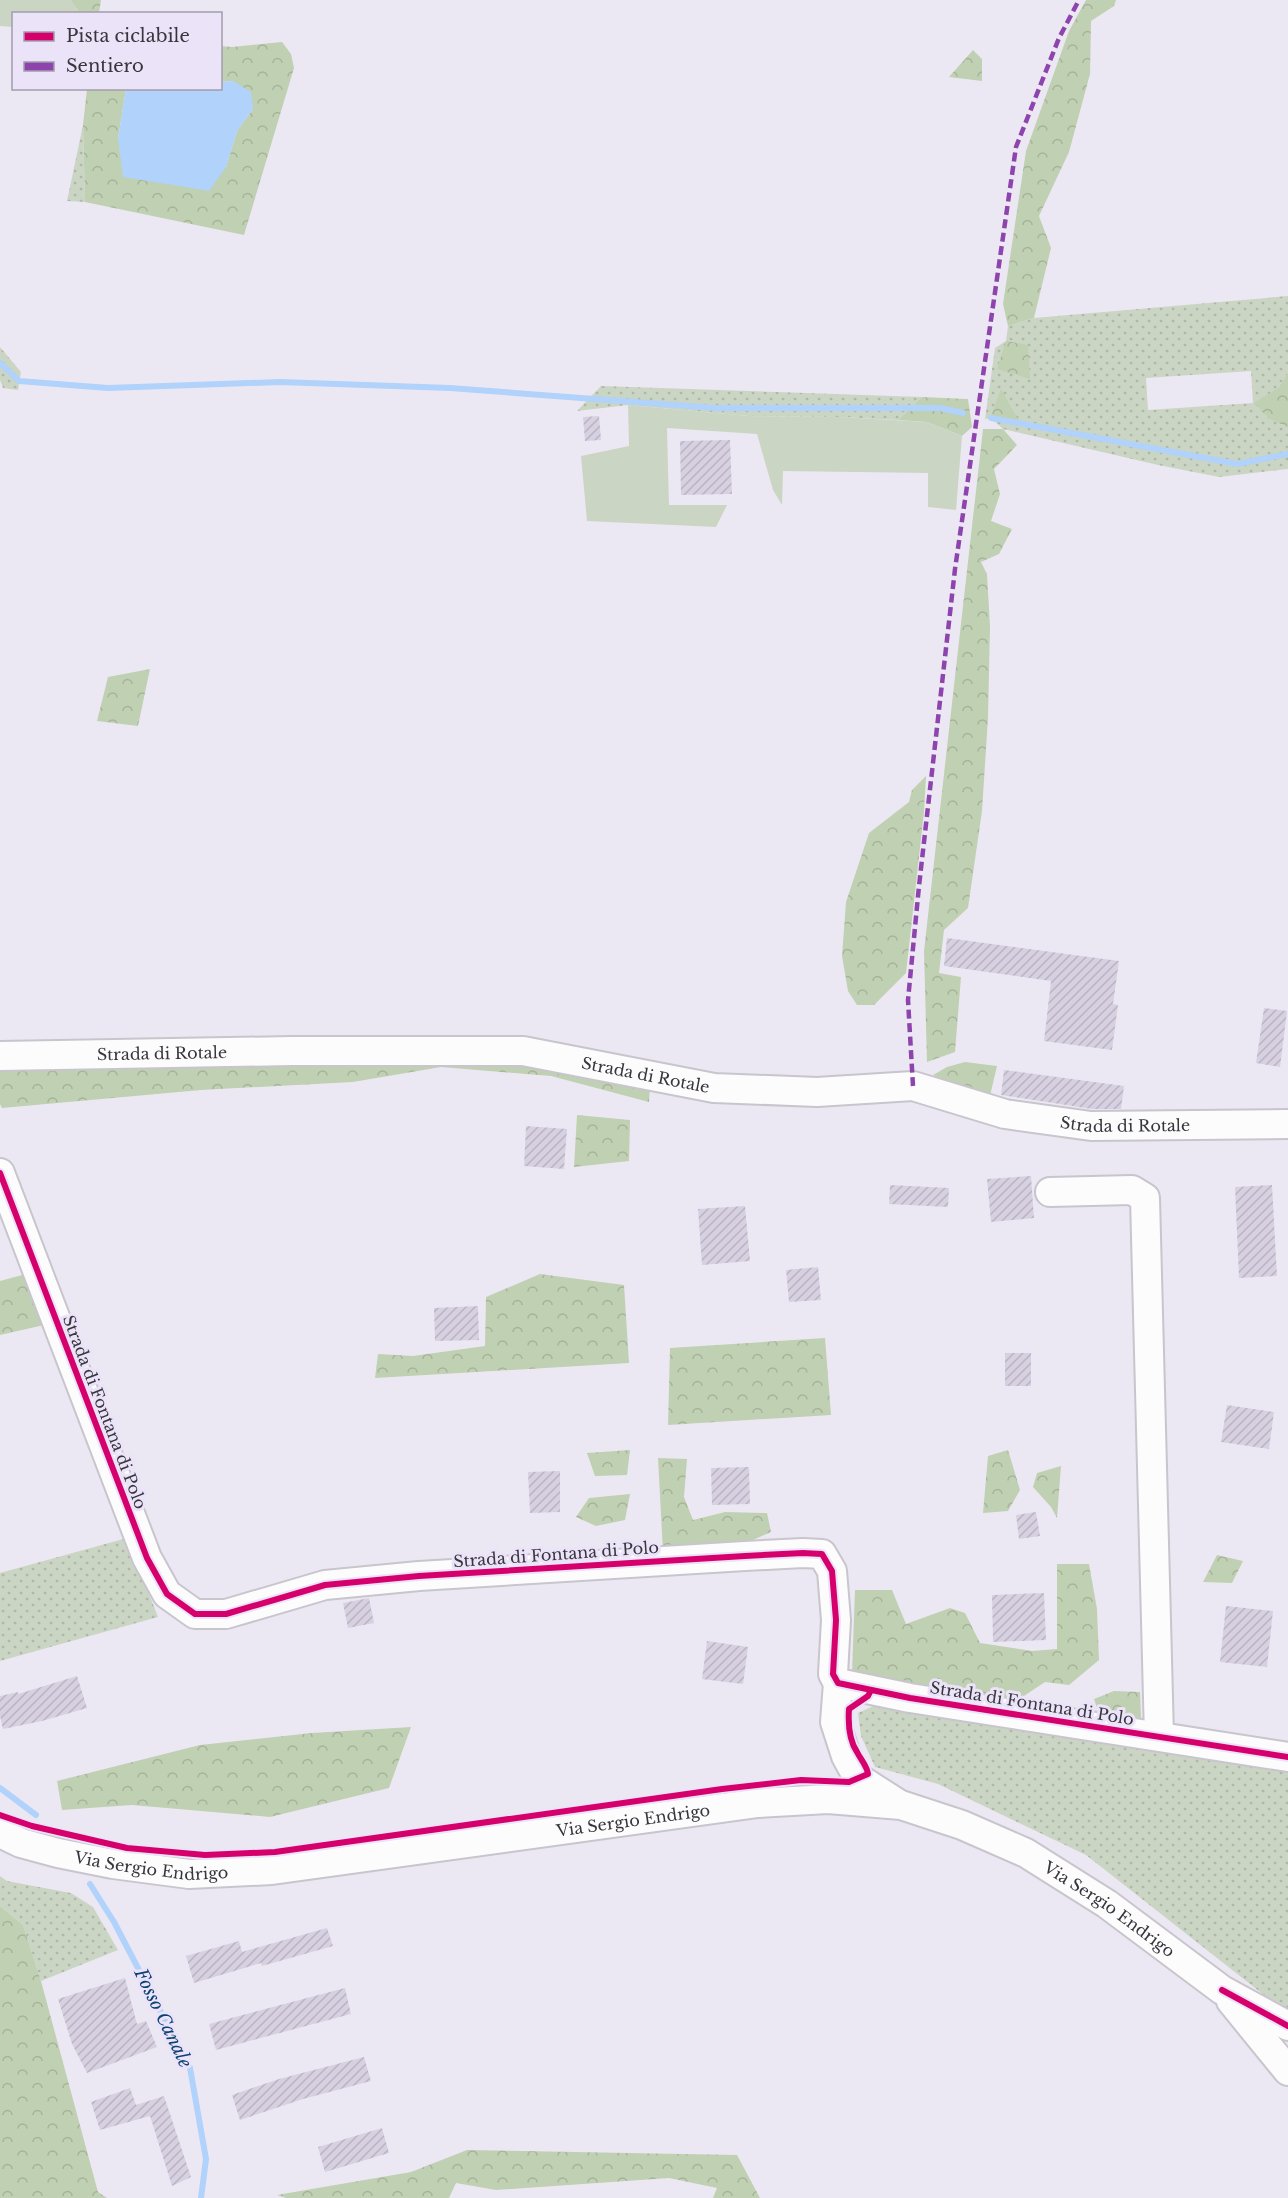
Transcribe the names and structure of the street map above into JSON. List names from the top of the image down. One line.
{"streets":{"street":["Strada di Rotale","Strada di Fontana di Polo","Via Sergio Endrigo"]},"water":["Fosso Canale"],"legend":["Pista ciclabile","Sentiero"]}
